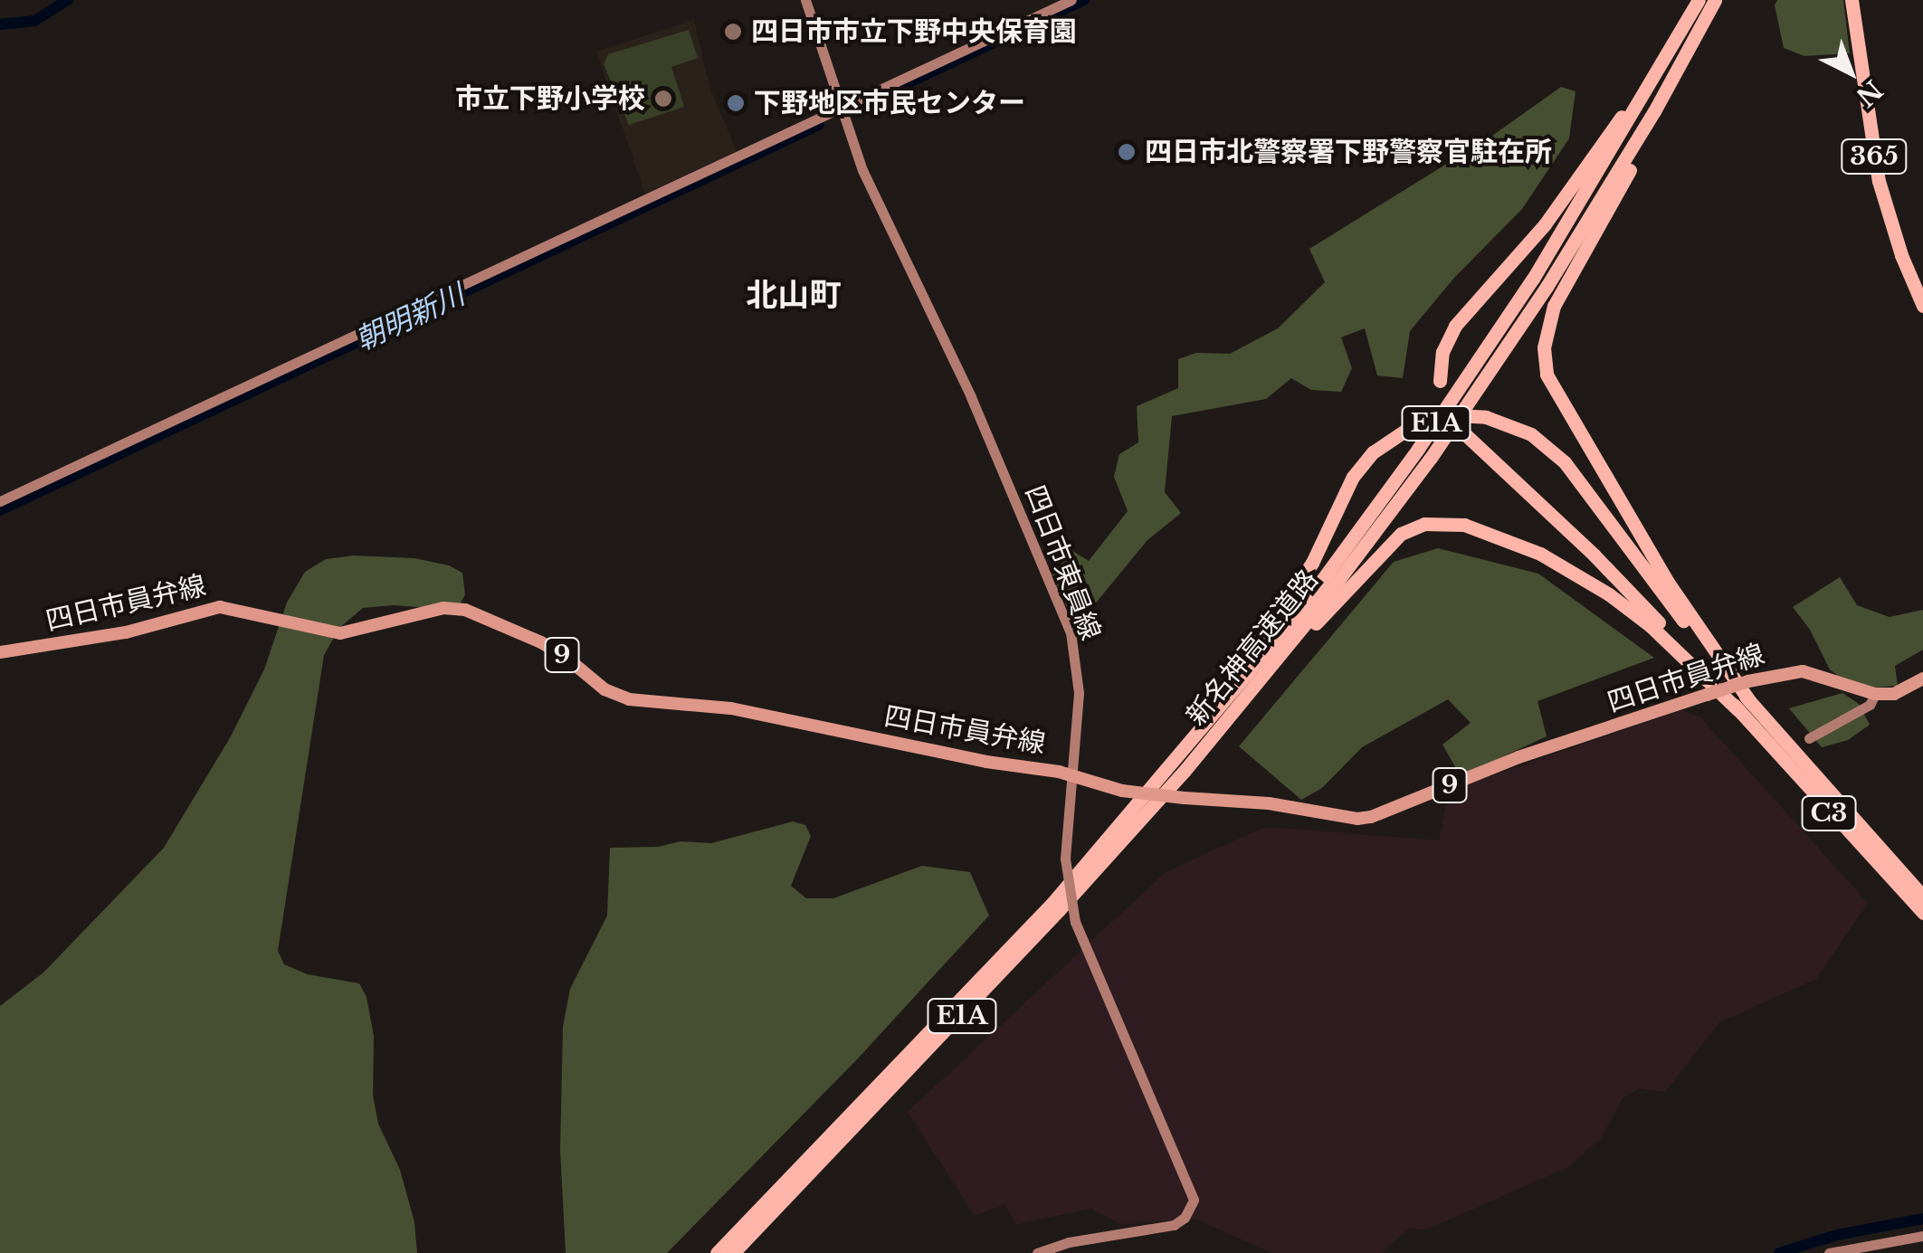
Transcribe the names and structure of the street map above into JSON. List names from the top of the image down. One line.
{"streets":{"highway":["365","E1A","新名神高速道路","C3"],"main road":["四日市東員線","四日市員弁線","9"]},"crossings":[["四日市東員線","四日市員弁線"]],"districts":["北山町"],"water":["朝明新川"],"places":["四日市市立下野中央保育園","市立下野小学校","下野地区市民センター","四日市北警察署下野警察官駐在所"],"north":"bottom right"}
